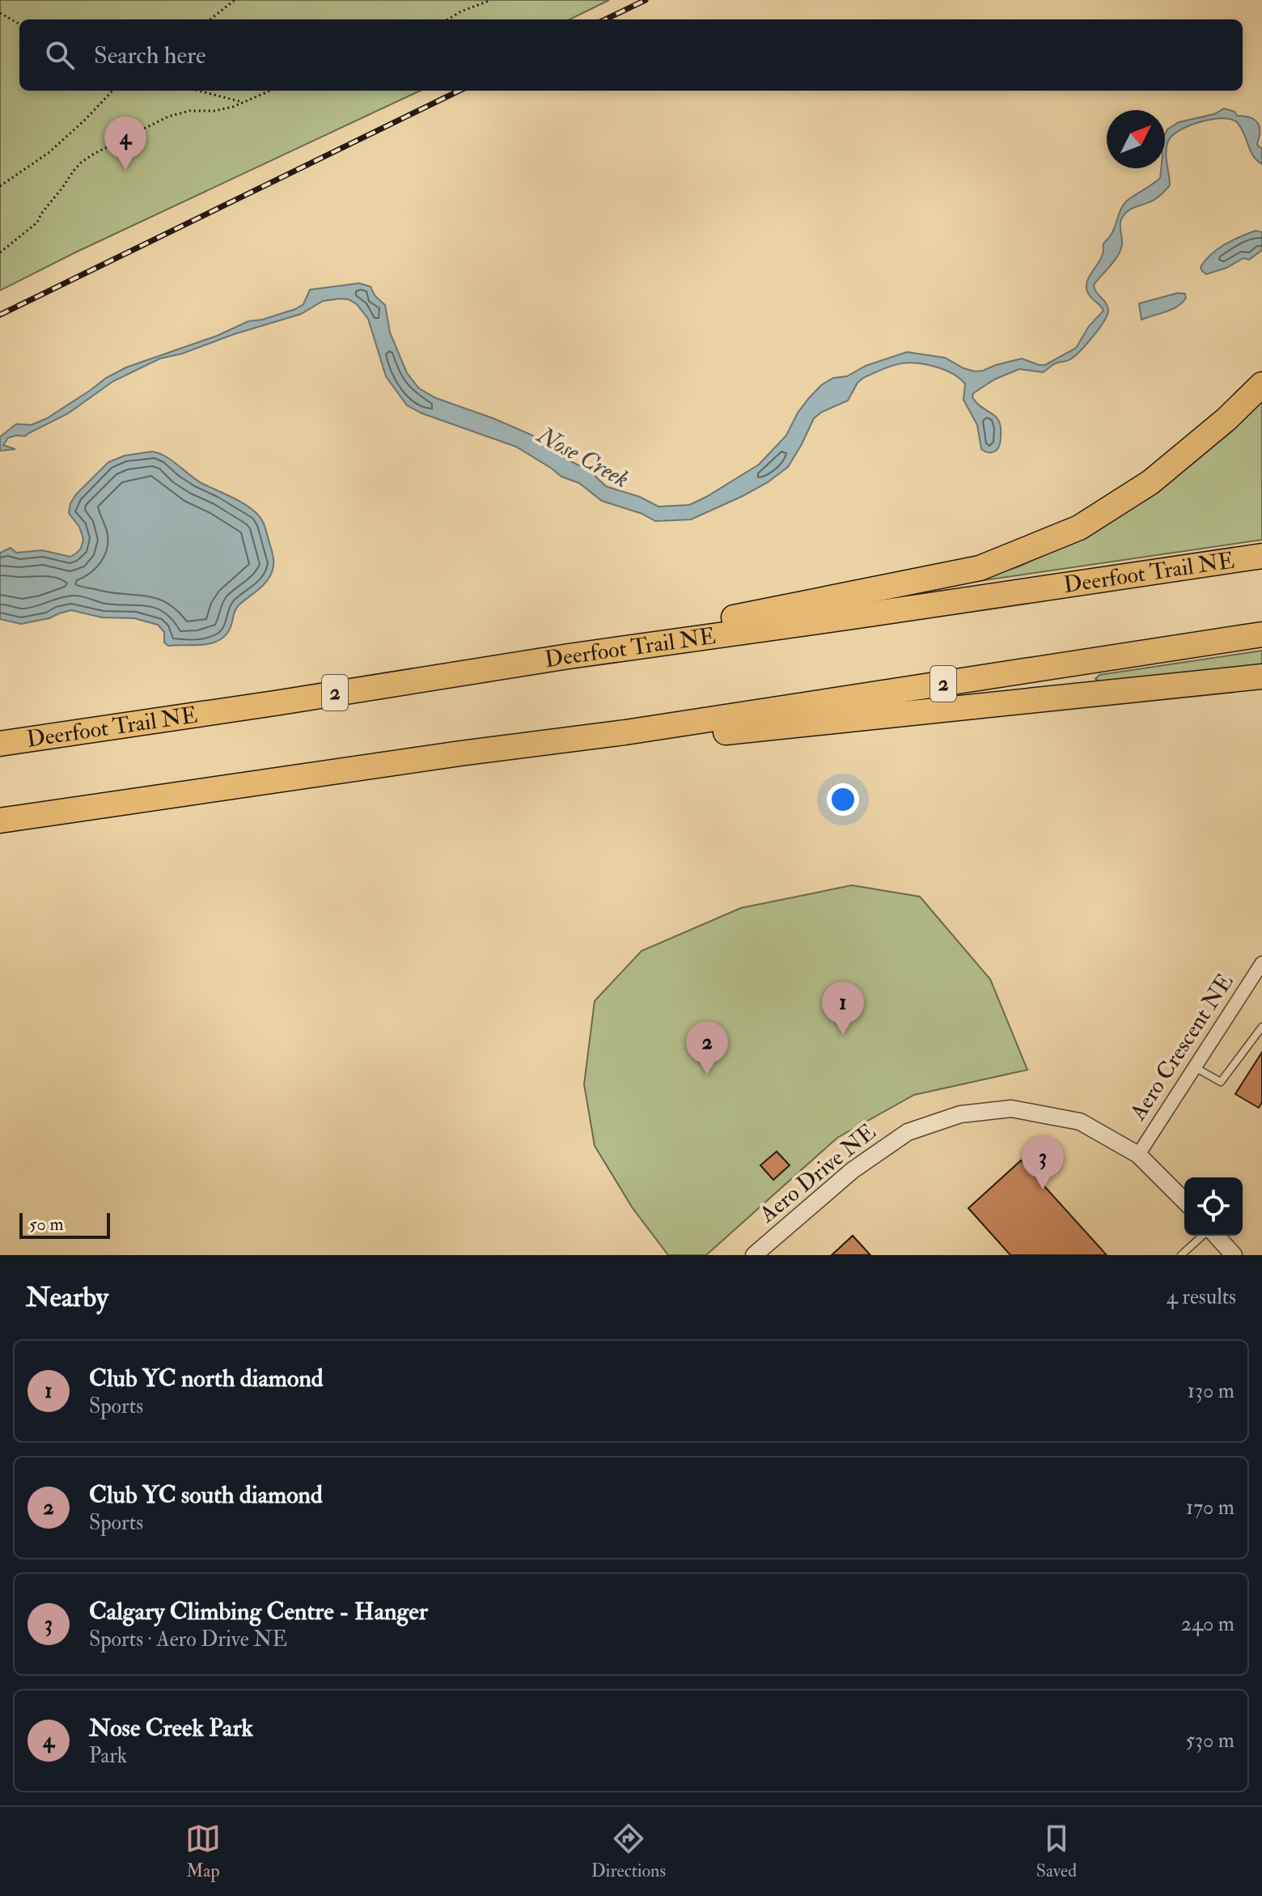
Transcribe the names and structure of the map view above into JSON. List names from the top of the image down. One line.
{"streets":{"highway":["Deerfoot Trail NE","2"],"street":["Aero Crescent NE","Aero Drive NE"]},"crossings":[["Aero Crescent NE","Aero Drive NE"]],"water":["Nose Creek"],"scale_bar":"50 m","north":"top right","page":{"search":"Search here","pins":["4","1","2","3"],"scale":"50 m","heading":["Nearby","4 results"],"list":[{"mark":"1","name":"Club YC north diamond","note":"Sports","value":"130 m"},{"mark":"2","name":"Club YC south diamond","note":"Sports","value":"170 m"},{"mark":"3","name":"Calgary Climbing Centre - Hanger","note":"Sports · Aero Drive NE","value":"240 m"},{"mark":"4","name":"Nose Creek Park","note":"Park","value":"530 m"}],"nav":["Map","Directions","Saved"]}}
